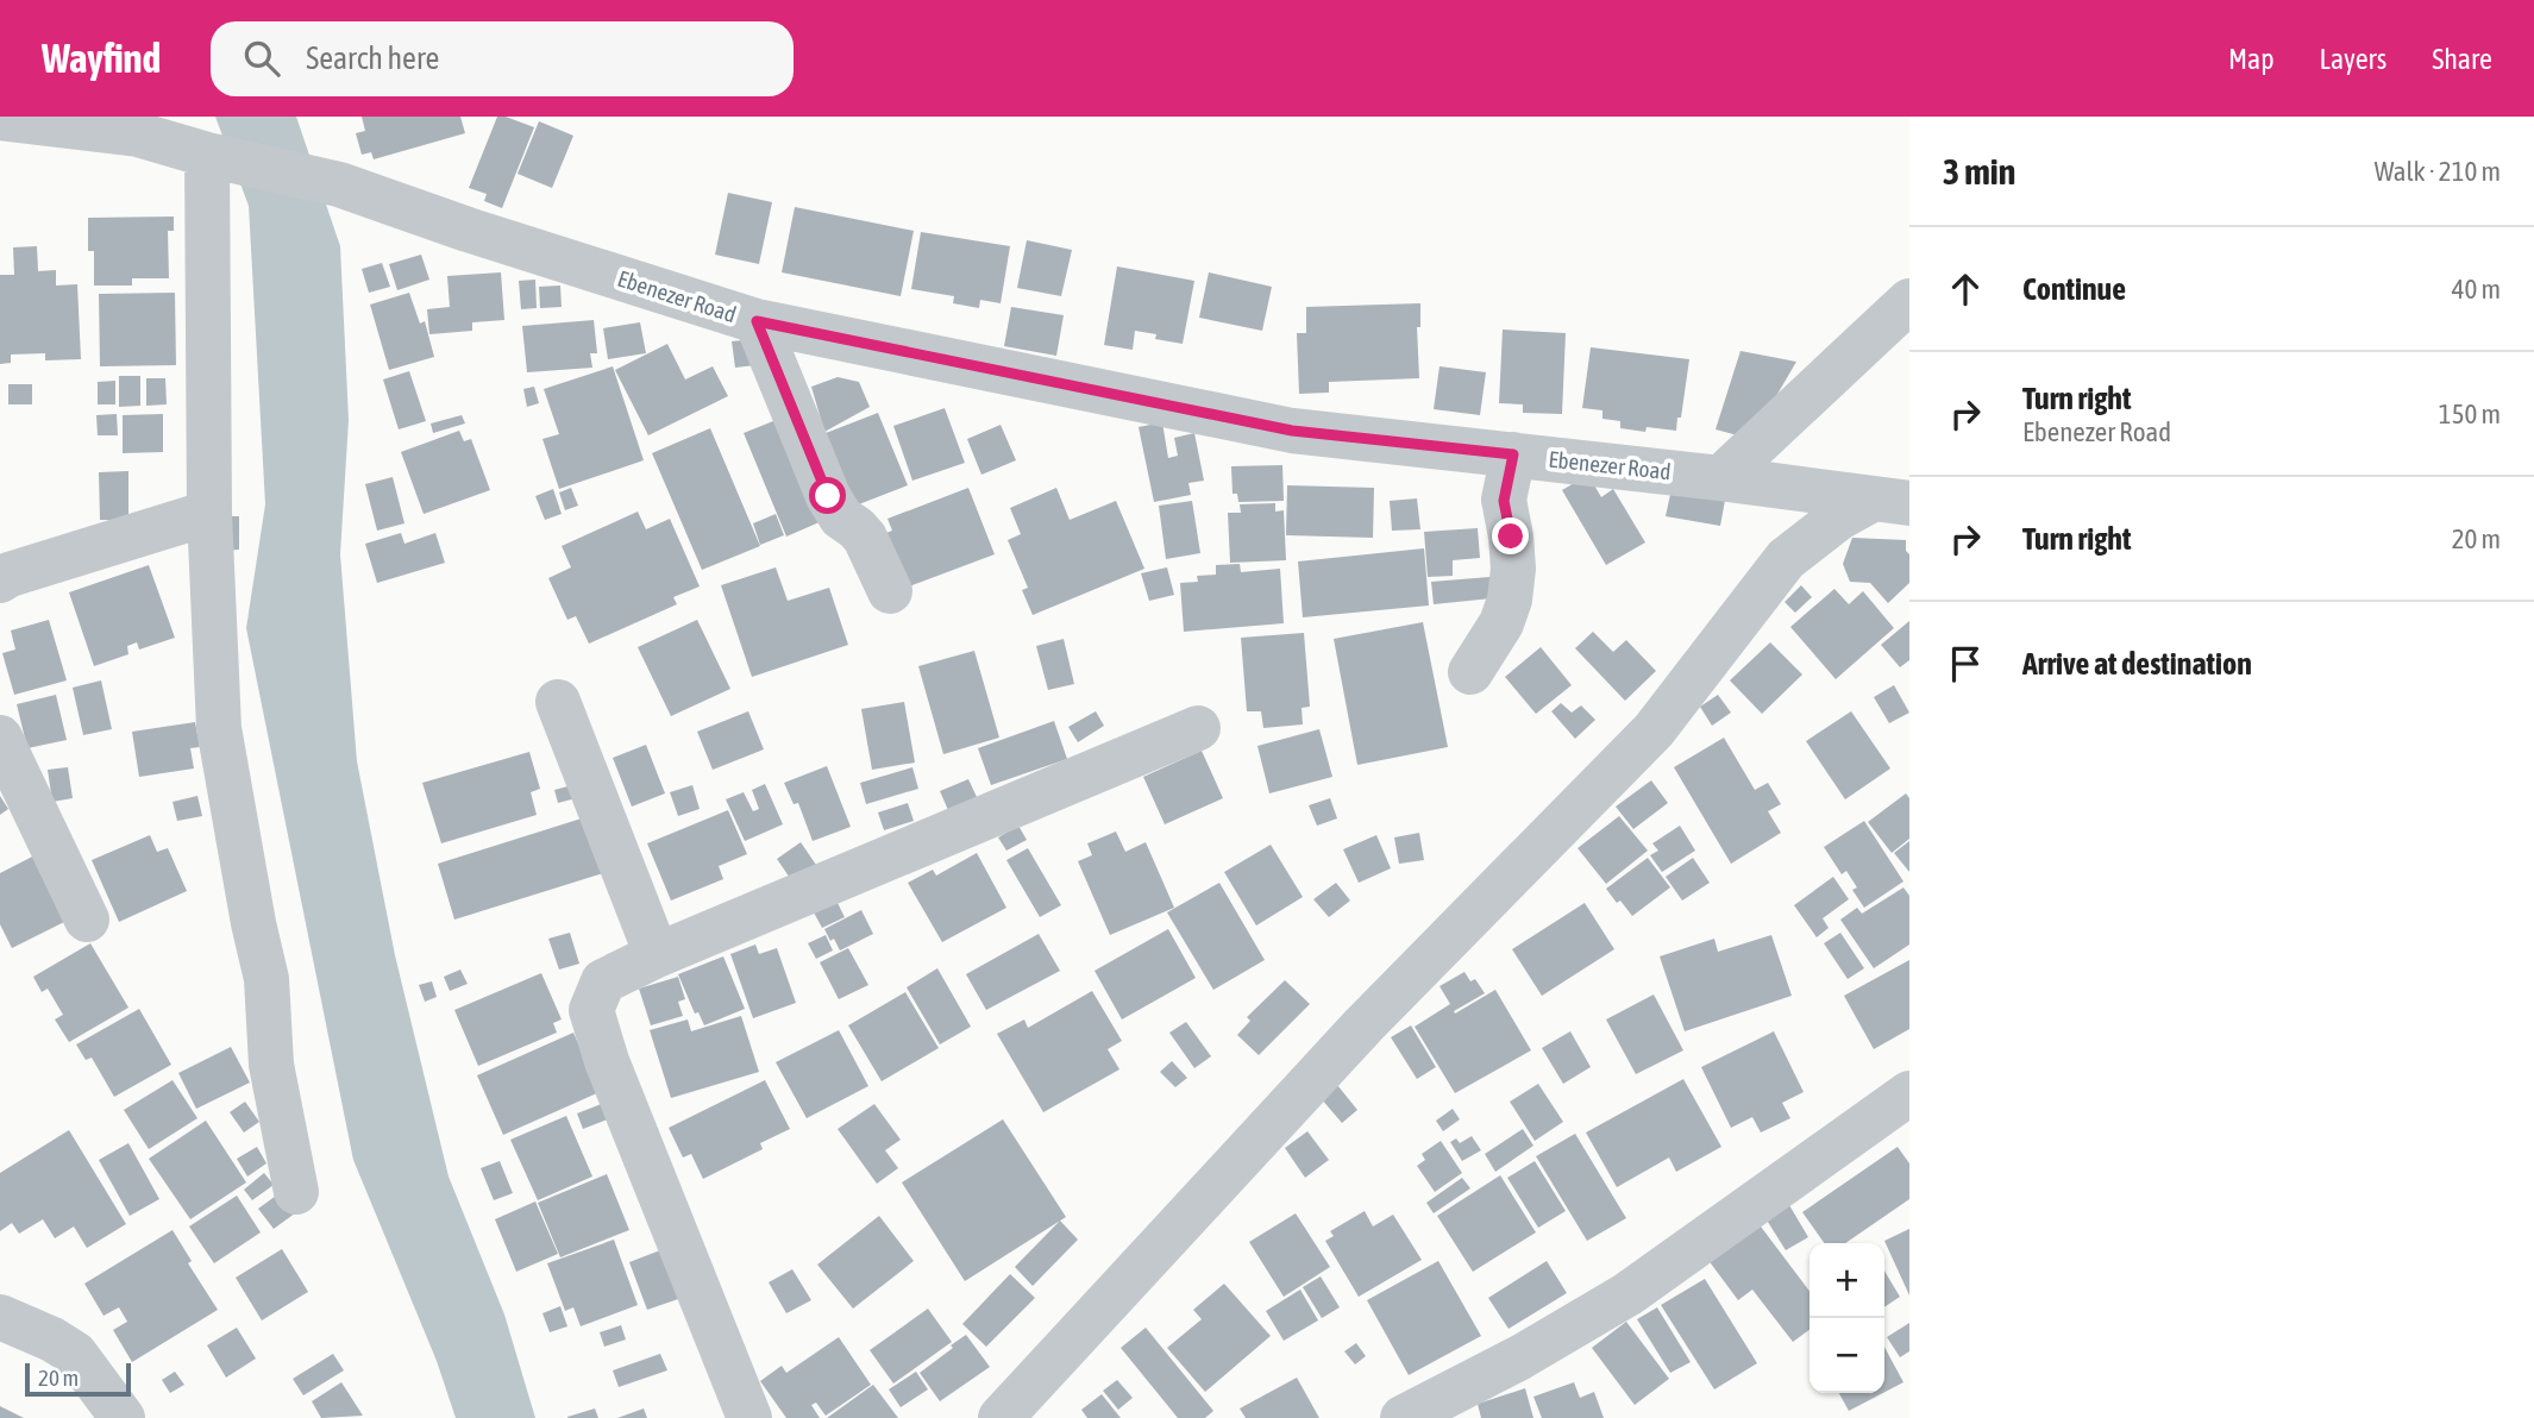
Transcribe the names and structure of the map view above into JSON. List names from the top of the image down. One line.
{"streets":{"street":["Ebenezer Road"]},"scale_bar":"20 m","page":{"header":"Wayfind","search":"Search here","nav":["Map","Layers","Share"],"heading":["3 min","Walk · 210 m"],"list":[["Continue","40 m"],["Turn right","Ebenezer Road","150 m"],["Turn right","20 m"],"Arrive at destination"],"map_buttons":["+","−"],"scale":"20 m"}}
